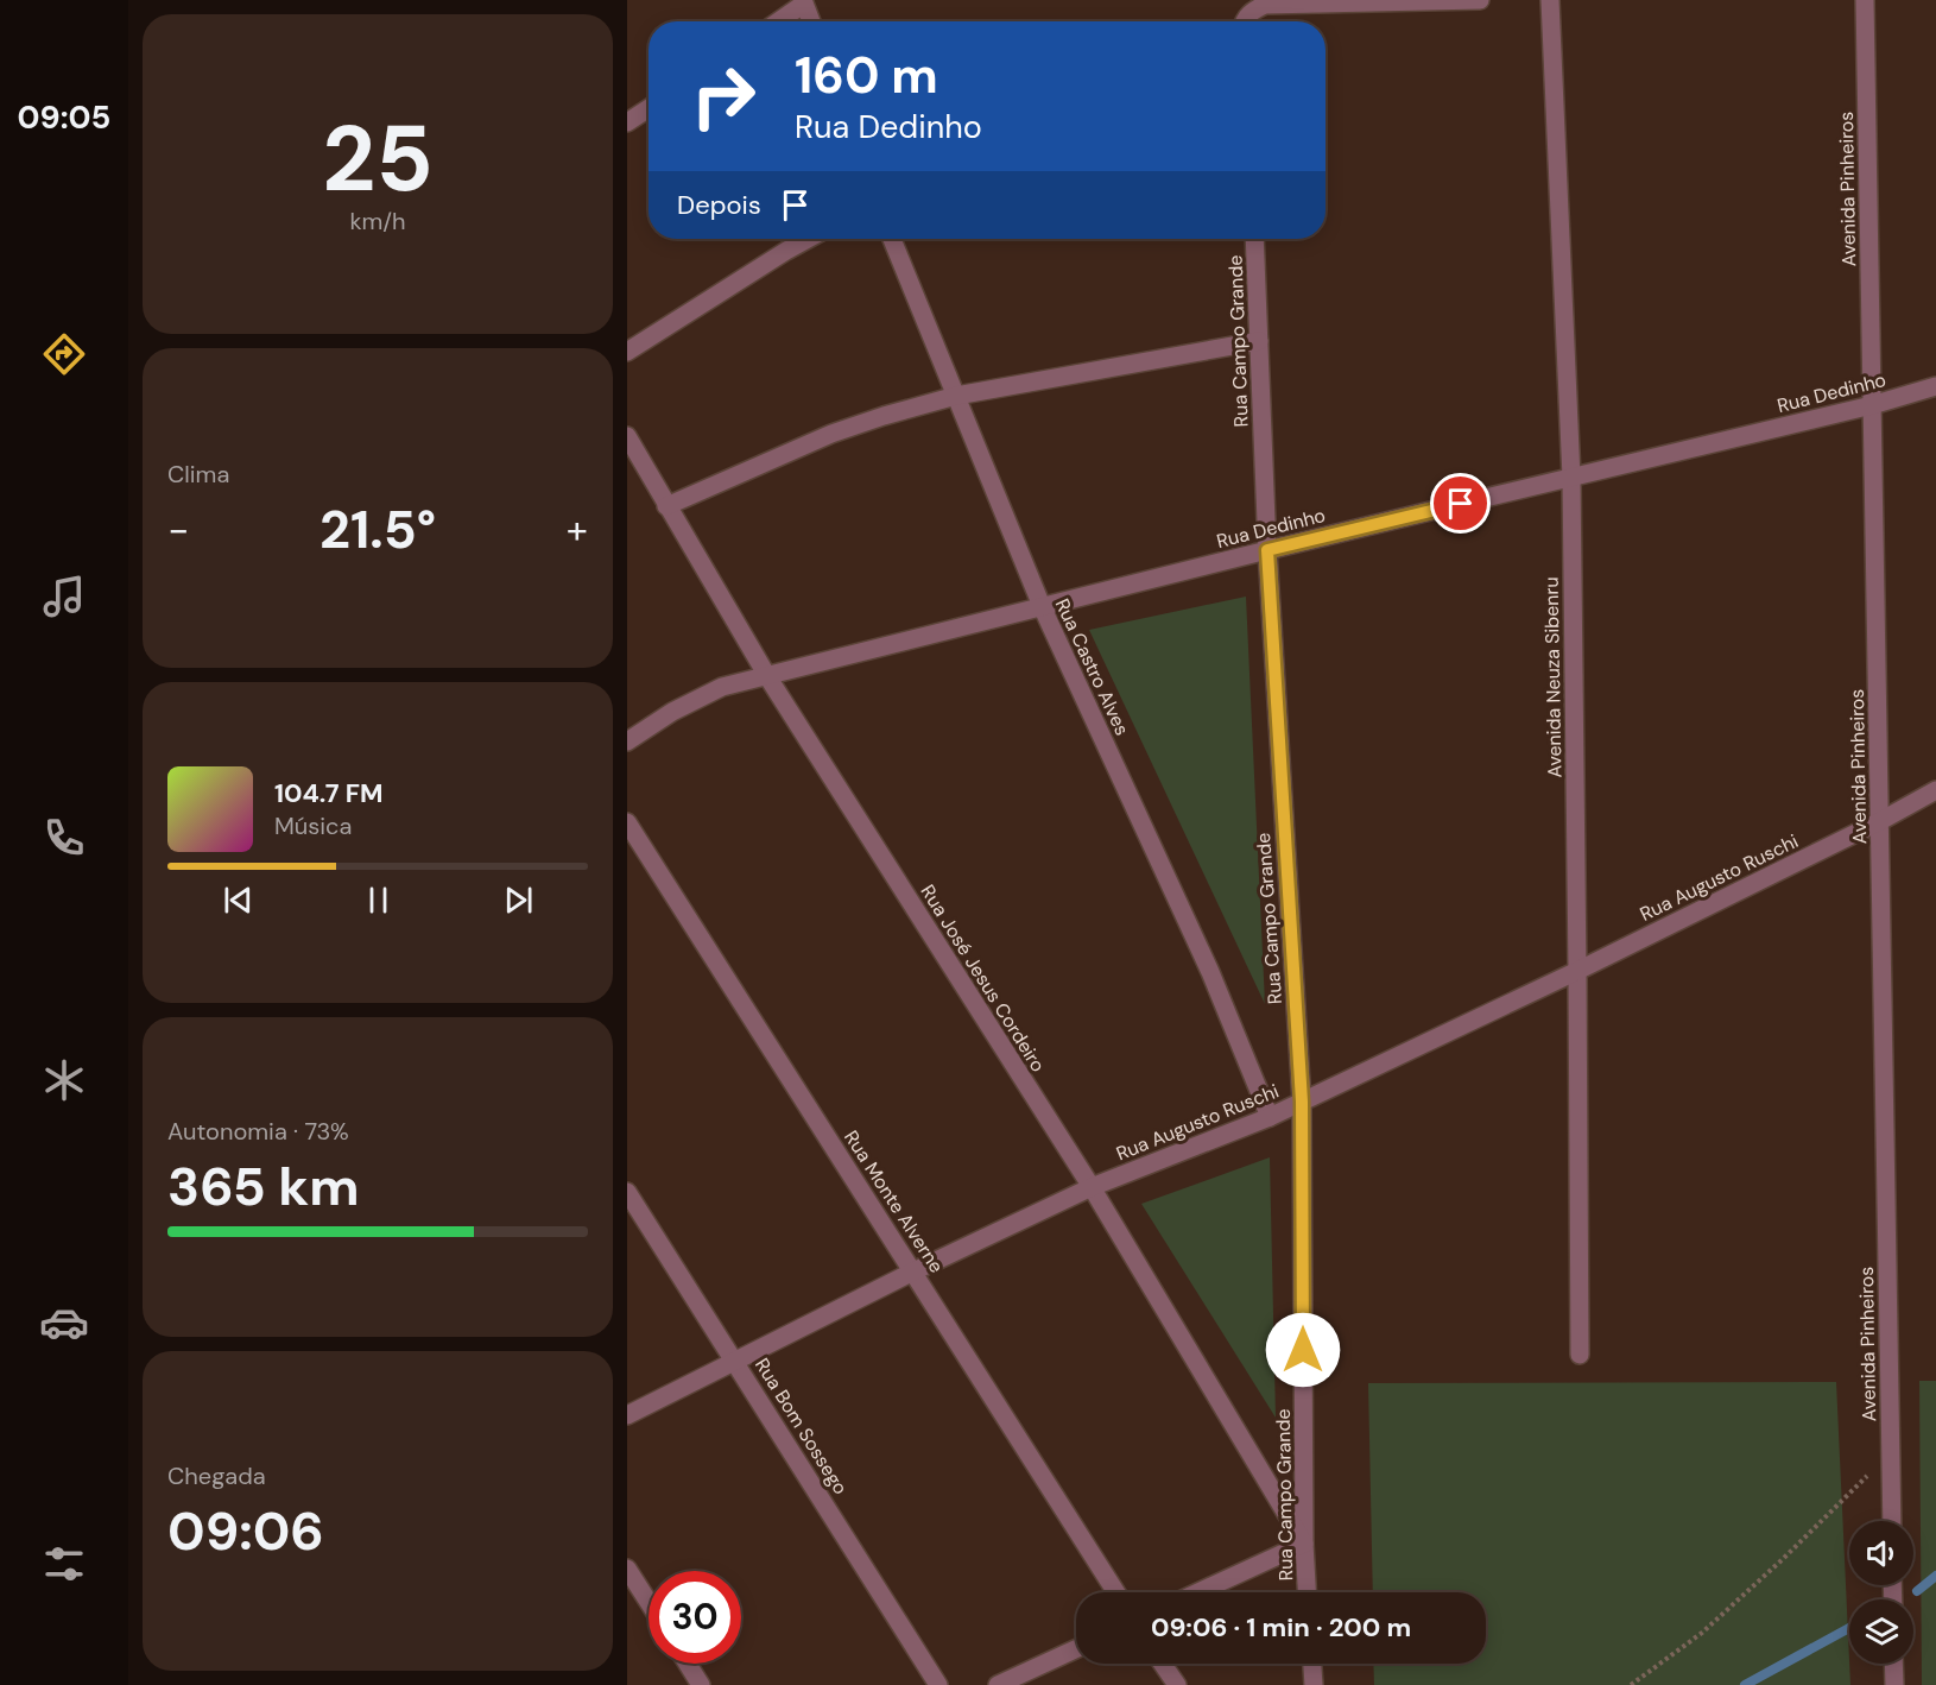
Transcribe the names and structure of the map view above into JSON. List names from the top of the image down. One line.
{"streets":{"street":["Avenida Pinheiros","Rua Campo Grande","Rua Dedinho","Rua Castro Alves","Avenida Neuza Sibenru","Rua Augusto Ruschi","Rua José Jesus Cordeiro","Rua Monte Alverne","Rua Bom Sossego"]},"crossings":[["Avenida Pinheiros","Rua Dedinho"],["Avenida Pinheiros","Rua Augusto Ruschi"],["Rua Campo Grande","Rua Dedinho"],["Rua Campo Grande","Rua Augusto Ruschi"],["Rua Campo Grande","Rua José Jesus Cordeiro"],["Rua Dedinho","Rua Castro Alves"],["Rua Dedinho","Avenida Neuza Sibenru"],["Rua Dedinho","Rua José Jesus Cordeiro"],["Rua Castro Alves","Rua Augusto Ruschi"],["Avenida Neuza Sibenru","Rua Augusto Ruschi"],["Rua Augusto Ruschi","Rua José Jesus Cordeiro"],["Rua Augusto Ruschi","Rua Monte Alverne"],["Rua Augusto Ruschi","Rua Bom Sossego"]],"page":{"tabs":"09:05","tile":[["25","km/h"],"Clima",["Autonomia · 73%","365 km"],["Chegada","09:06"]],"turn":["160 m","Rua Dedinho"],"then":"Depois","heat":["−","21.5°","+"],"song":["104.7 FM","Música"],"limit":"30","trip":"09:06 · 1 min · 200 m"}}
